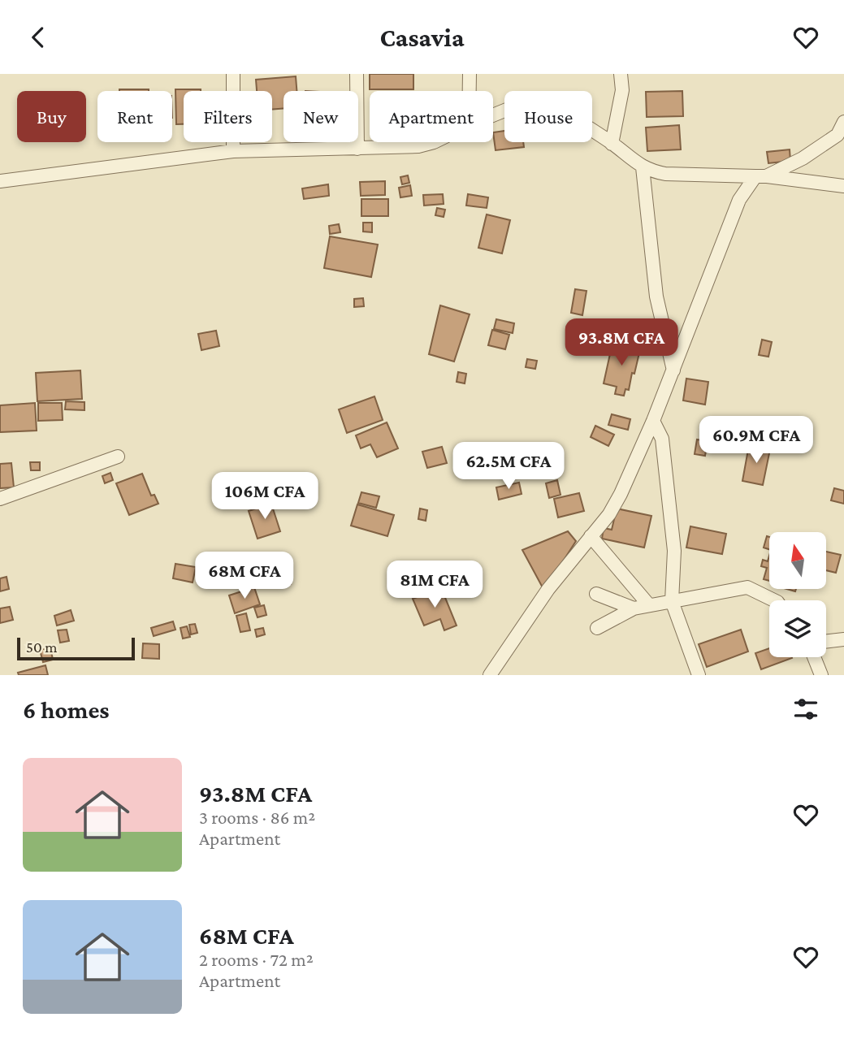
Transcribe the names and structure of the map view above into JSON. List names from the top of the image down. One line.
{"scale_bar":"50 m","north":"top","page":{"header":"Casavia","chip":["Buy","Rent","Filters","New","Apartment","House"],"price":["93.8M CFA","60.9M CFA","62.5M CFA","106M CFA","68M CFA","81M CFA"],"scale":"50 m","heading":"6 homes","list":[{"name":"93.8M CFA","note":"3 rooms · 86 m² · Apartment"},{"name":"68M CFA","note":"2 rooms · 72 m² · Apartment"}]}}
